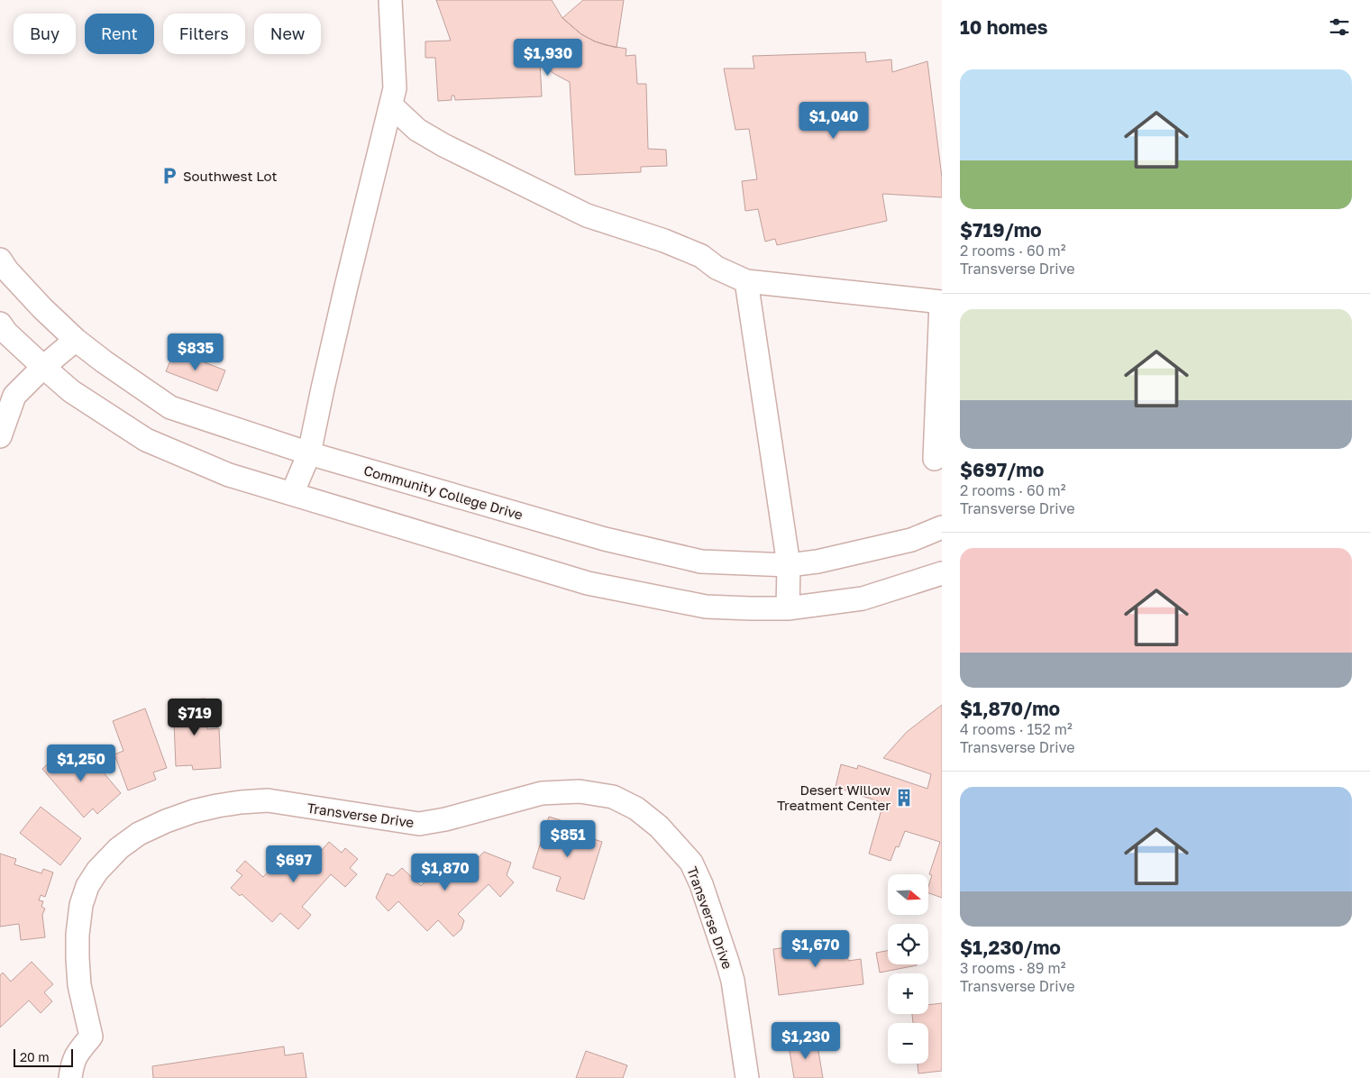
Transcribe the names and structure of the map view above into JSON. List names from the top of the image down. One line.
{"streets":{"street":["Community College Drive","Transverse Drive"]},"places":{"parking":["Southwest Lot"],"building":["Desert Willow Treatment Center"]},"scale_bar":"20 m","north":"right","page":{"heading":"10 homes","chip":["Buy","Rent","Filters","New"],"price":["$1,930","$1,040","$835","$719","$1,250","$851","$697","$1,870","$1,670","$1,230"],"list":[{"name":"$719/mo","note":"2 rooms · 60 m² · Transverse Drive"},{"name":"$697/mo","note":"2 rooms · 60 m² · Transverse Drive"},{"name":"$1,870/mo","note":"4 rooms · 152 m² · Transverse Drive"},{"name":"$1,230/mo","note":"3 rooms · 89 m² · Transverse Drive"}],"map_buttons":["+","−"],"scale":"20 m"}}
